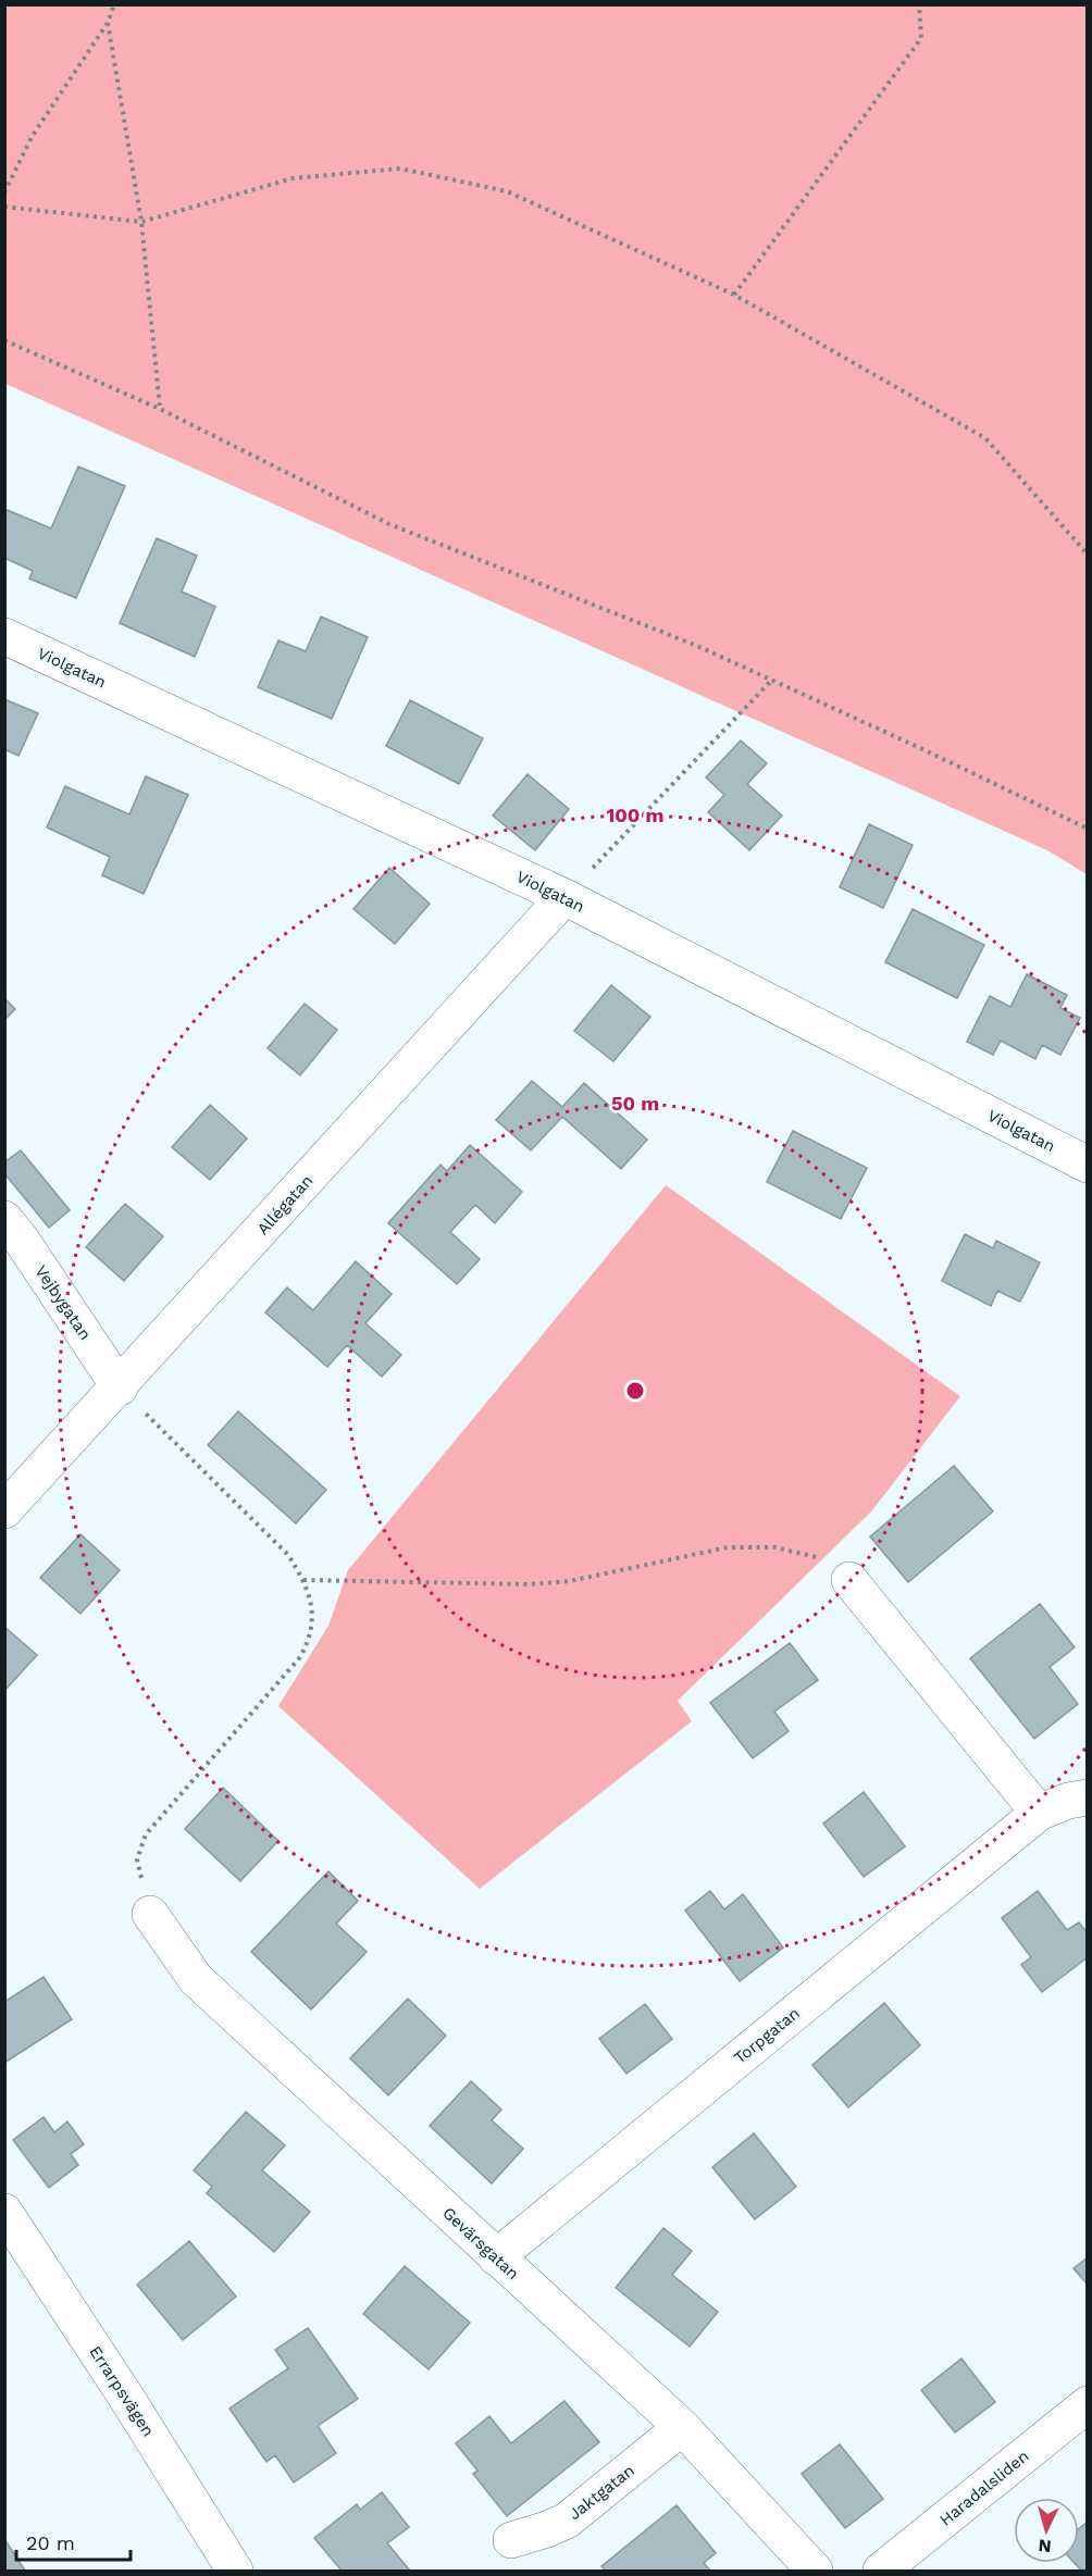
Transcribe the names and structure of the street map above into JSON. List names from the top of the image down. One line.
{"streets":{"street":["Violgatan","Allégatan","Vejbygatan","Torpgatan","Gevärsgatan","Errarpsvägen","Haradalsliden","Jaktgatan"]},"crossings":[["Violgatan","Allégatan"],["Allégatan","Vejbygatan"],["Torpgatan","Gevärsgatan"],["Gevärsgatan","Jaktgatan"]],"scale_bar":"20 m","north":"bottom","rings":["100 m","50 m"]}
